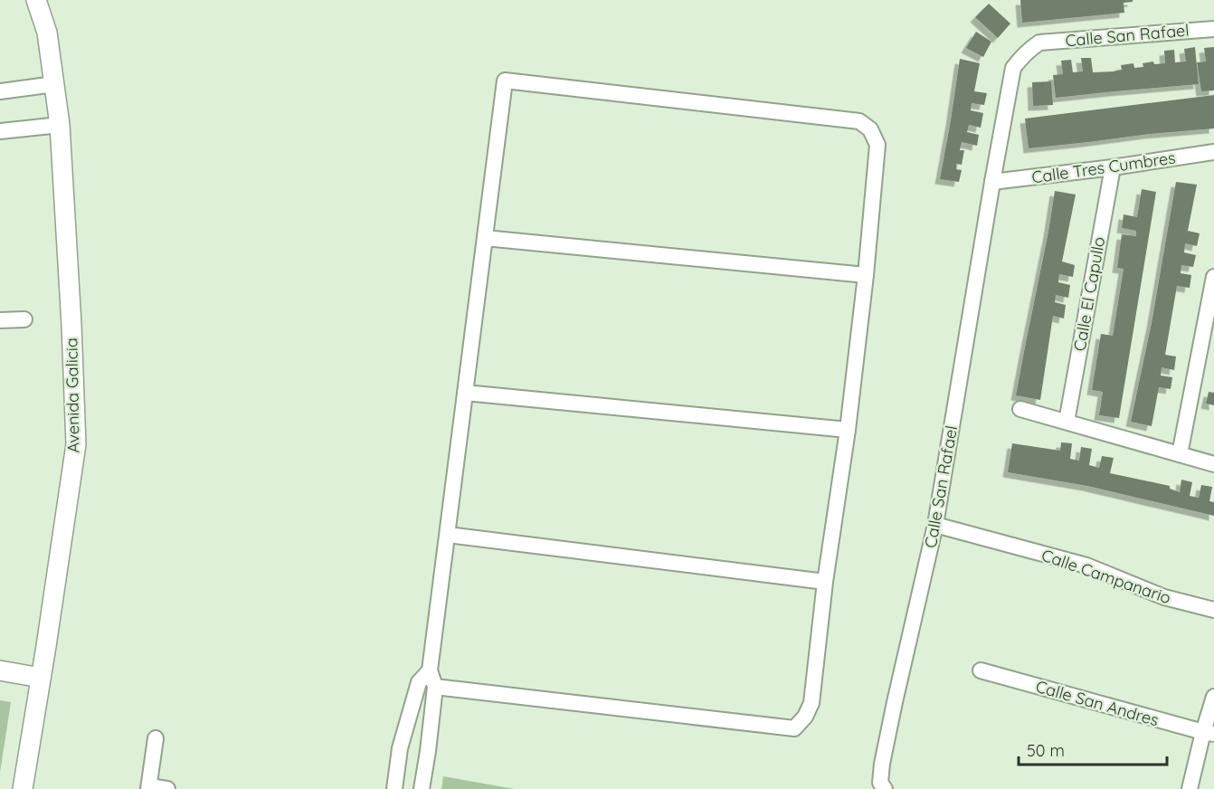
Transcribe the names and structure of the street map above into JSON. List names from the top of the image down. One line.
{"streets":{"street":["Calle San Rafael","Calle Tres Cumbres","Calle El Capullo","Avenida Galicia","Calle Campanario","Calle San Andres"]},"crossings":[["Calle San Rafael","Calle Tres Cumbres"],["Calle San Rafael","Calle Campanario"],["Calle Tres Cumbres","Calle El Capullo"]],"scale_bar":"50 m"}
